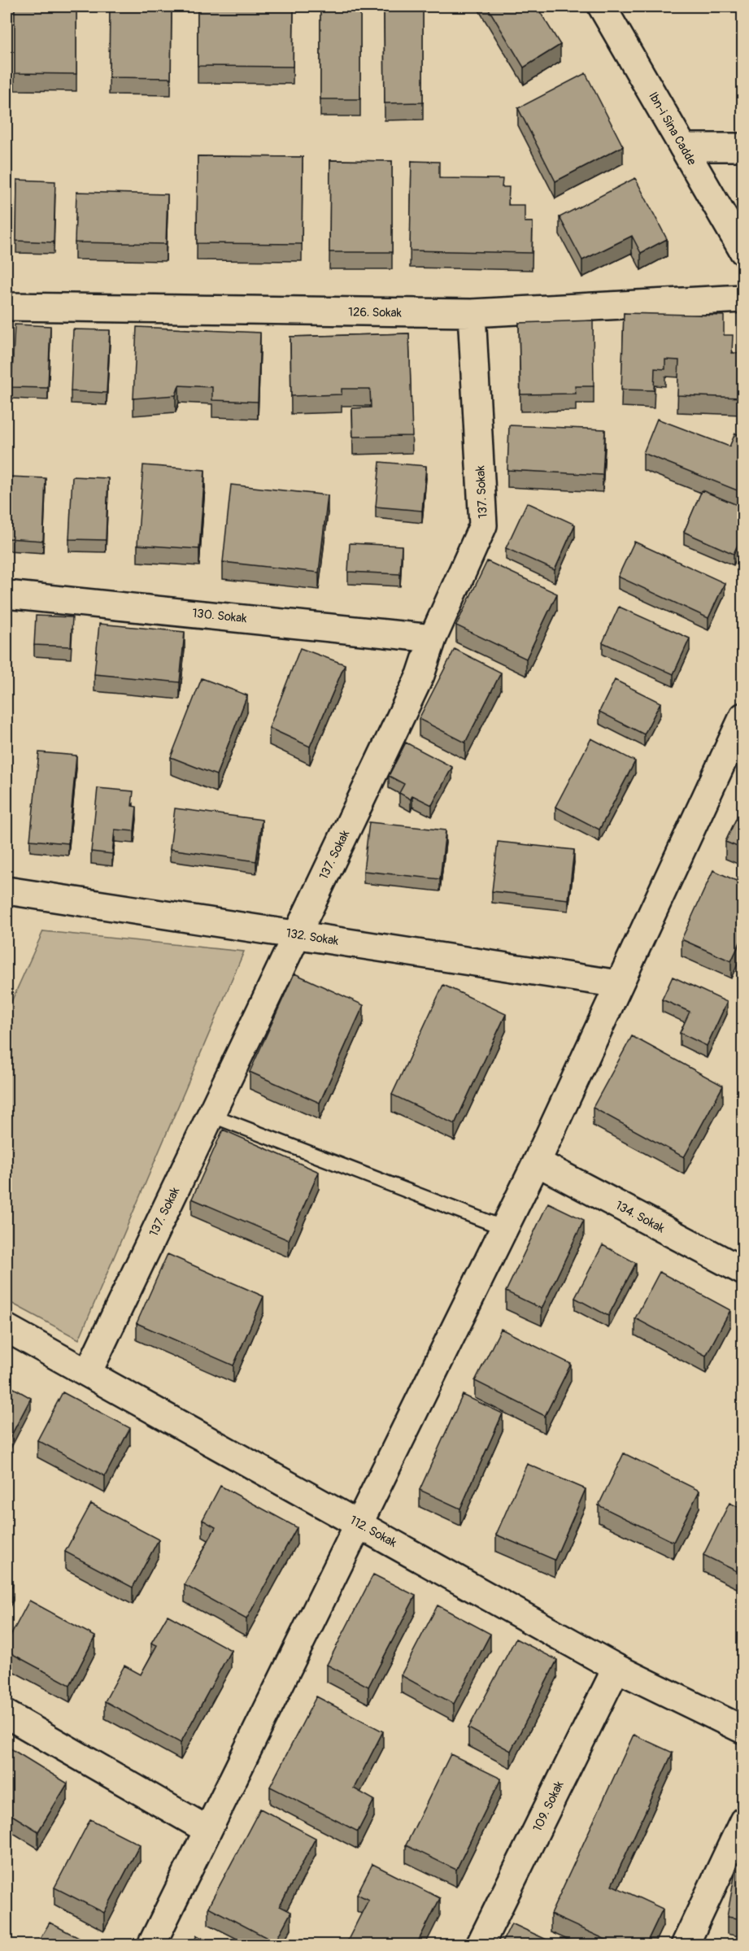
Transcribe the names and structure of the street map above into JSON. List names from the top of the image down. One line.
{"streets":{"street":["Ibn-i Sina Cadde","126. Sokak","137. Sokak","130. Sokak","132. Sokak","134. Sokak","112. Sokak","109. Sokak"]},"crossings":[["126. Sokak","137. Sokak"],["137. Sokak","130. Sokak"],["137. Sokak","132. Sokak"],["137. Sokak","112. Sokak"],["112. Sokak","109. Sokak"]]}
